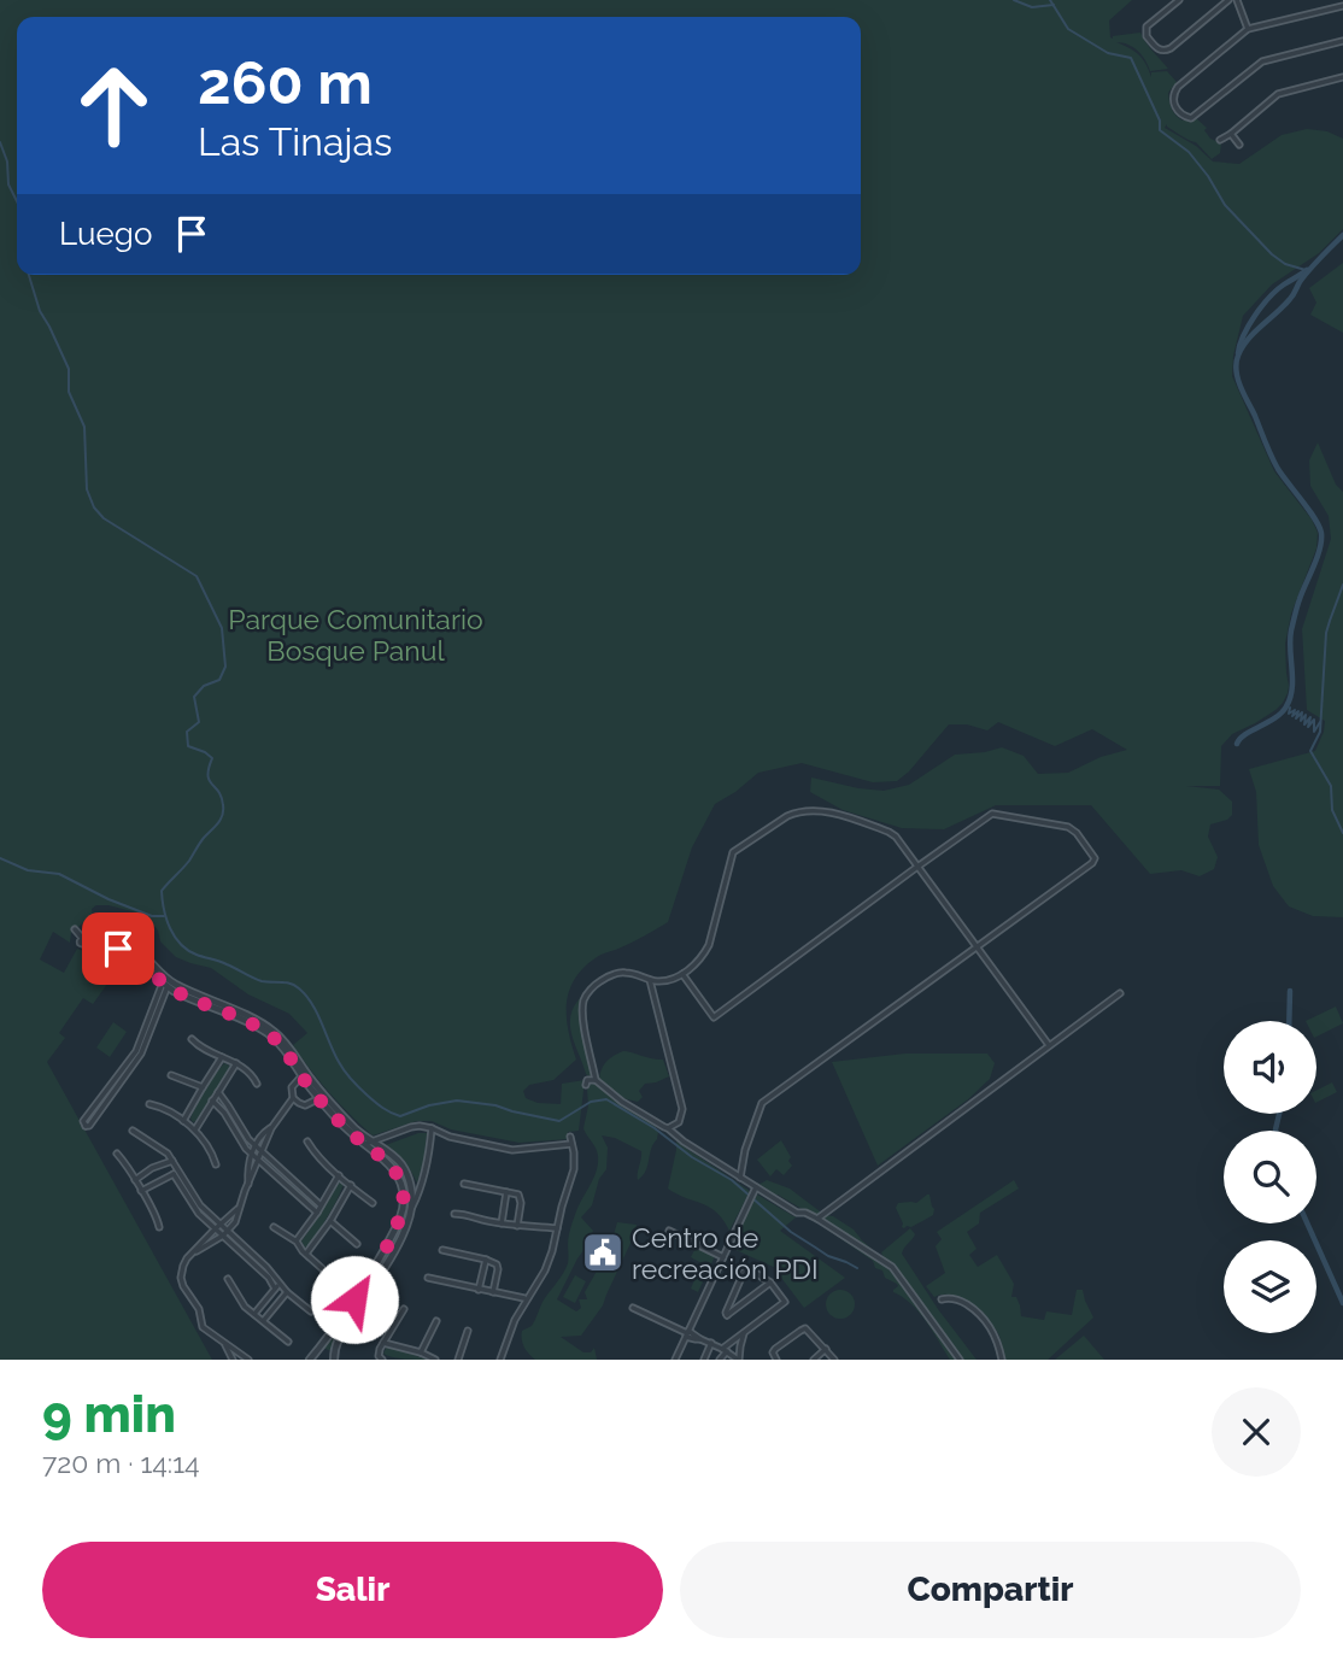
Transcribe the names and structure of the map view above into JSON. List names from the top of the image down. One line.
{"parks":["Parque Comunitario Bosque Panul"],"places":{"public building":["Centro de recreación PDI"]},"page":{"turn":["260 m","Las Tinajas"],"then":"Luego","heading":["9 min","720 m · 14:14"],"buttons":["Salir","Compartir"]}}
